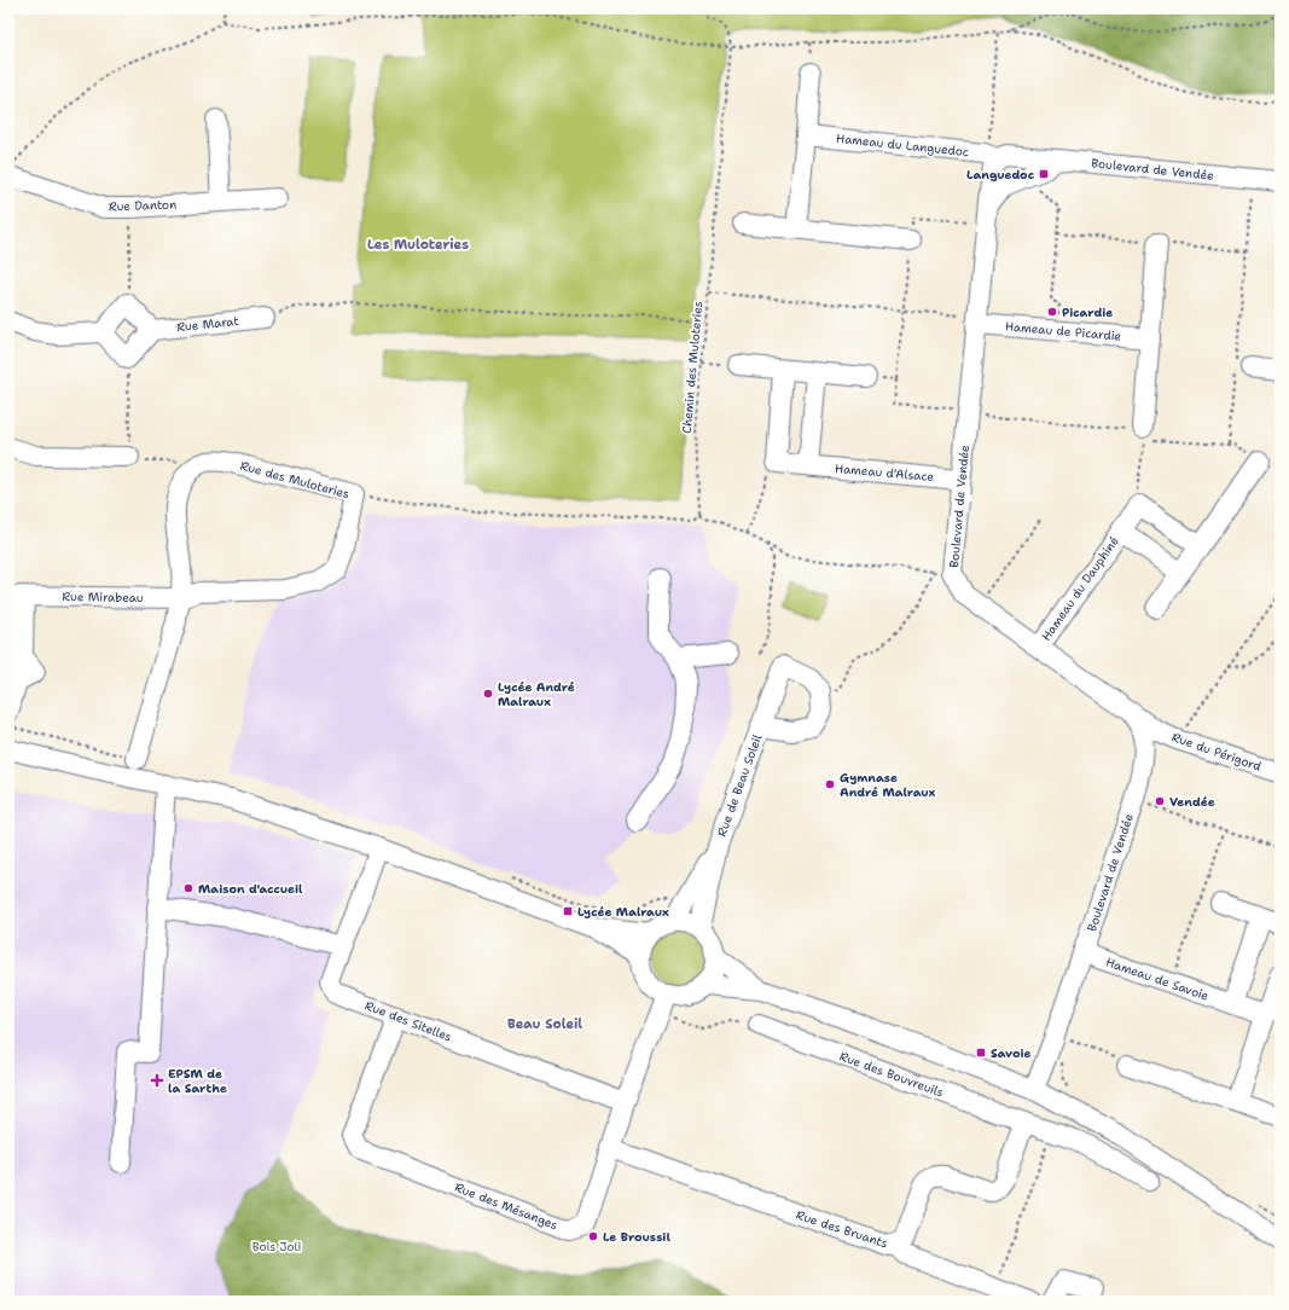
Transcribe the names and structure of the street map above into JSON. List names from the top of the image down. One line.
{"streets":{"street":["Hameau du Languedoc","Boulevard de Vendée","Rue Danton","Rue Marat","Hameau de Picardie","Hameau d'Alsace","Rue des Muloteries","Hameau du Dauphiné","Rue Mirabeau","Rue du Périgord","Rue de Beau Soleil","Hameau de Savoie","Rue des Sitelles","Rue des Bouvreuils","Rue des Mésanges","Rue des Bruants"],"path":["Chemin des Muloteries"]},"crossings":[["Hameau du Languedoc","Boulevard de Vendée"],["Boulevard de Vendée","Hameau de Picardie"],["Boulevard de Vendée","Hameau d'Alsace"],["Boulevard de Vendée","Hameau du Dauphiné"],["Boulevard de Vendée","Rue du Périgord"],["Boulevard de Vendée","Hameau de Savoie"],["Rue des Muloteries","Rue Mirabeau"],["Rue de Beau Soleil","Rue des Mésanges"],["Rue des Sitelles","Rue des Mésanges"],["Rue des Bouvreuils","Rue des Bruants"],["Rue des Mésanges","Rue des Bruants"]],"districts":["Les Muloteries","Beau Soleil"],"parks":["Bois Joli"],"places":{"transit":["Languedoc","Lycée Malraux","Savoie"],"other":["Picardie","Lycée André Malraux","Gymnase André Malraux","Vendée","Maison d'accueil","Le Broussil"],"health":["EPSM de la Sarthe"]}}
